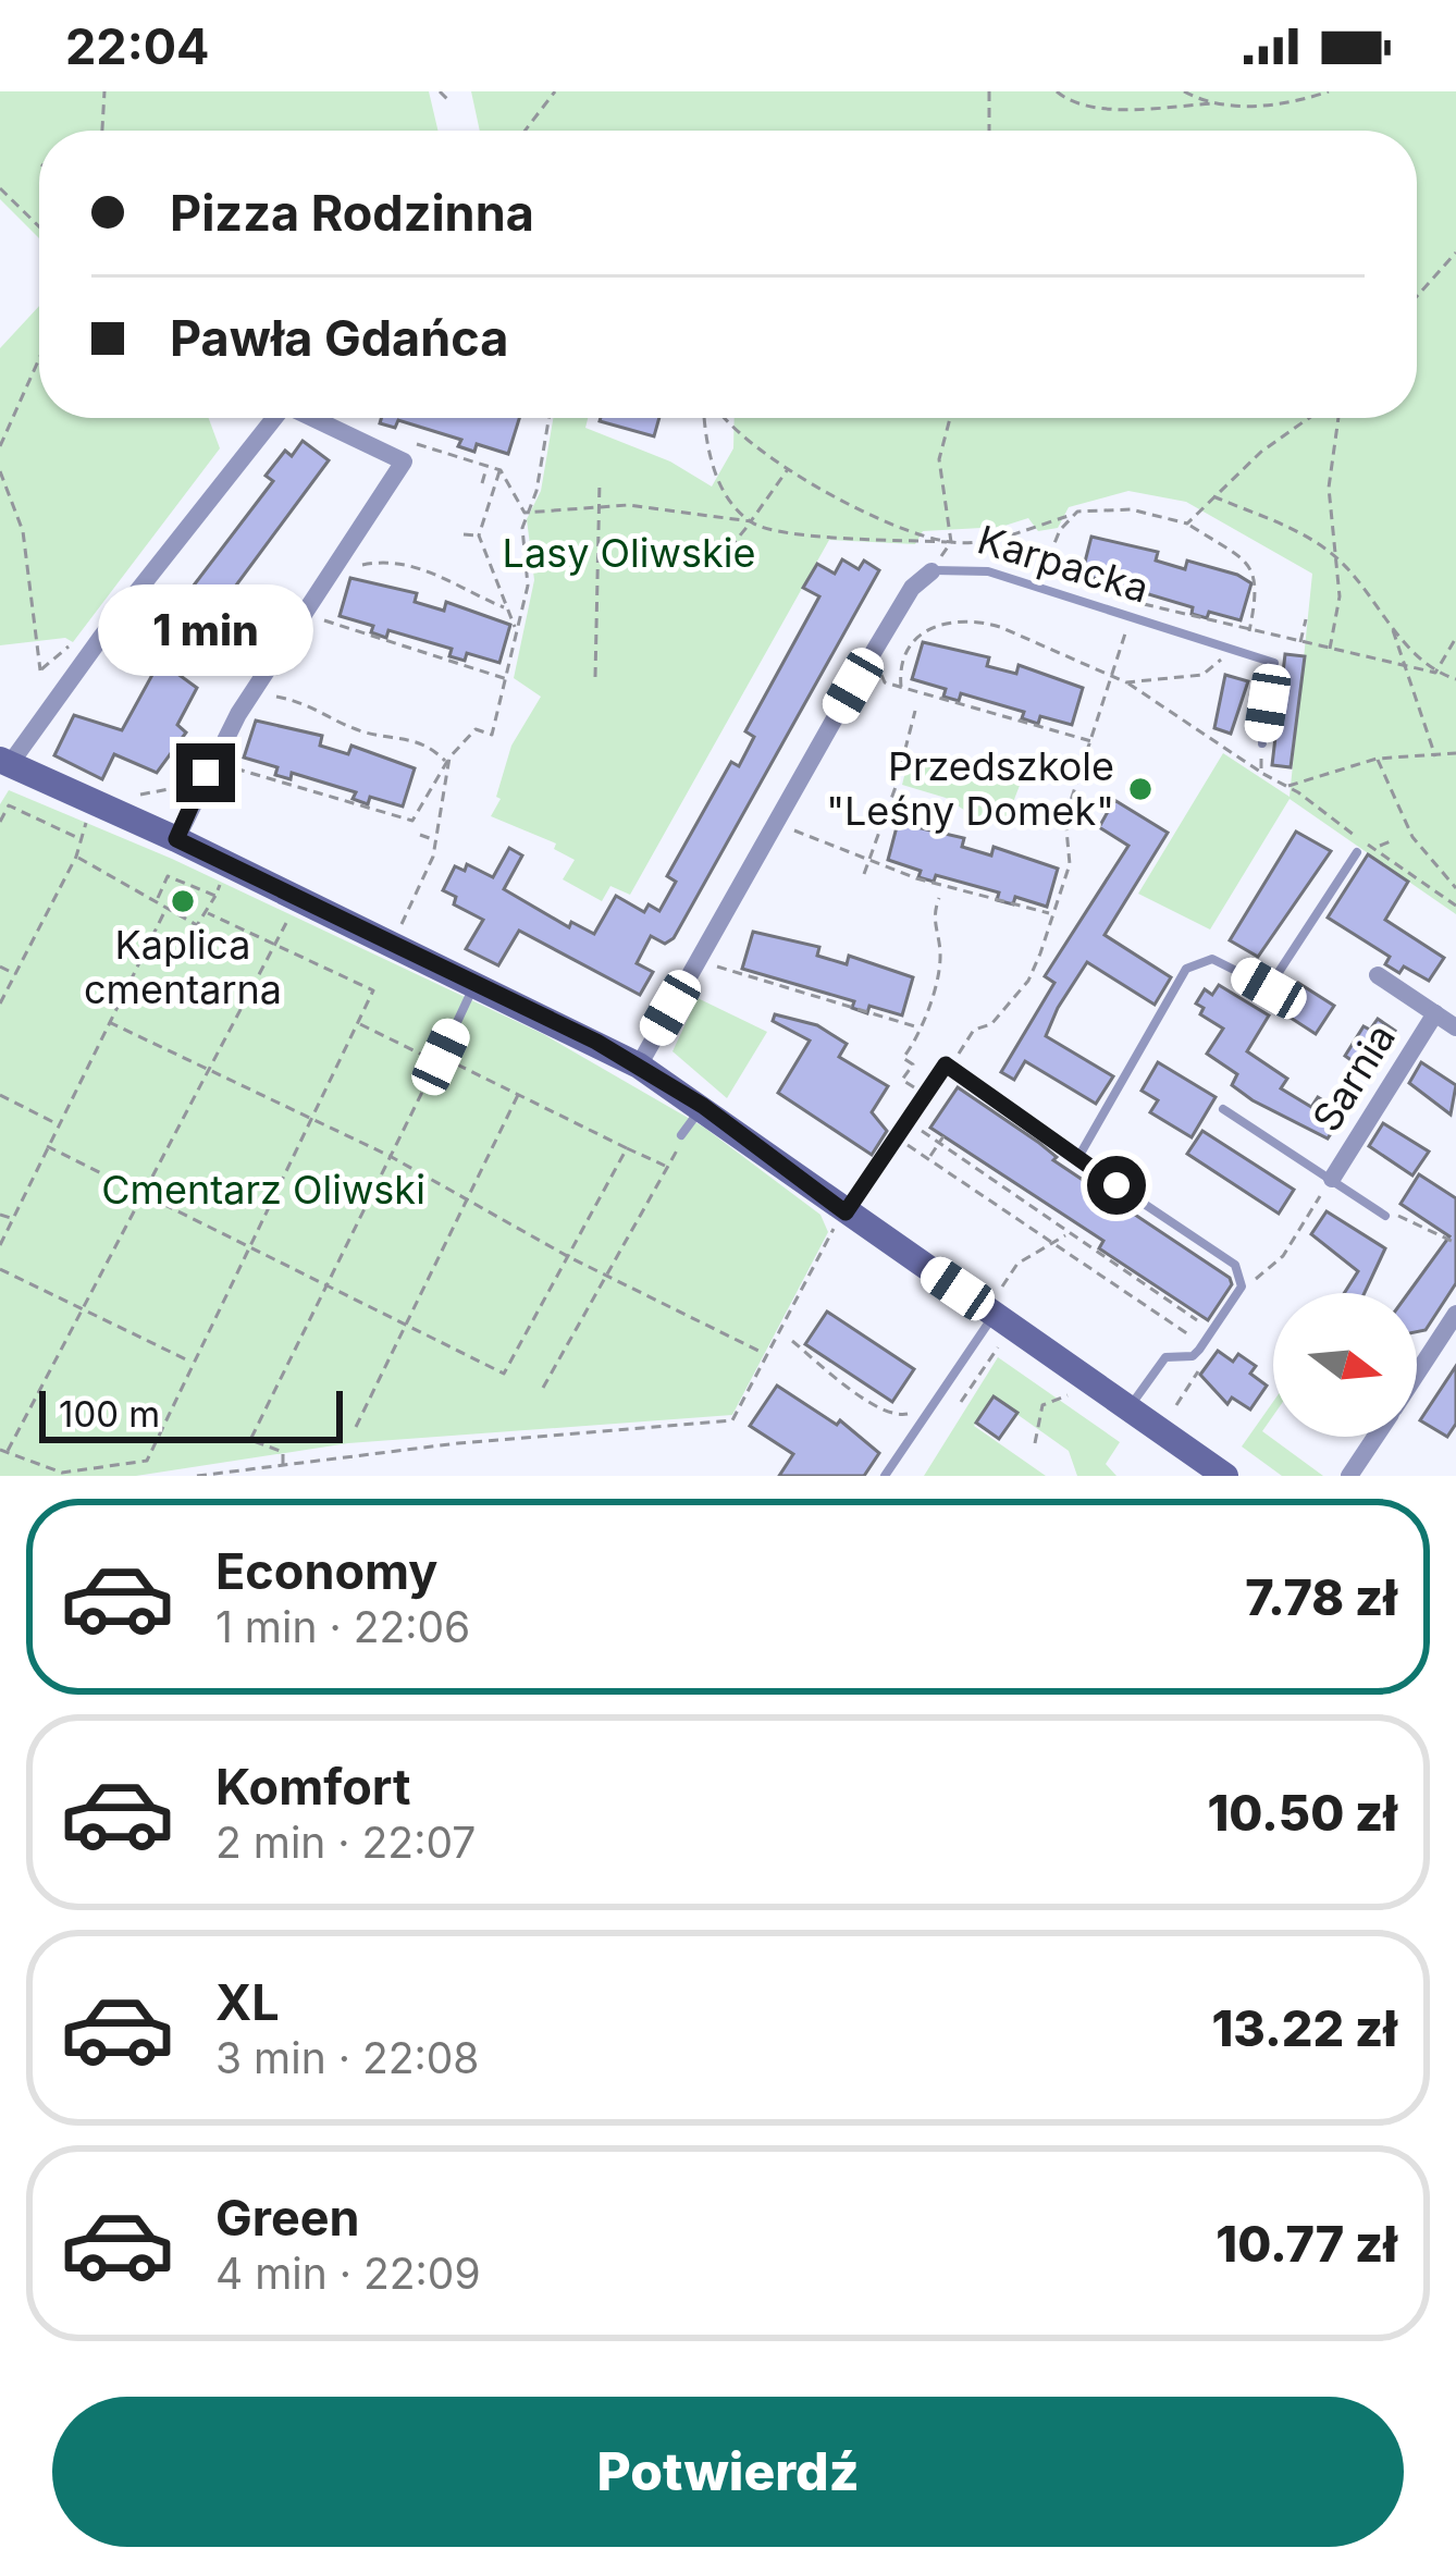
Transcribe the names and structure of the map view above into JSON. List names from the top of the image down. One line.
{"streets":{"street":["Karpacka","Sarnia"]},"parks":["Lasy Oliwskie","Cmentarz Oliwski"],"places":["Przedszkole \"Leśny Domek\"","Kaplica cmentarna"],"scale_bar":"100 m","north":"right","page":{"status":"22:04","banner":["Pizza Rodzinna","Pawła Gdańca"],"bubble":"1 min","scale":"100 m","list":[{"name":"Economy","note":"1 min · 22:06","value":"7.78 zł"},{"name":"Komfort","note":"2 min · 22:07","value":"10.50 zł"},{"name":"XL","note":"3 min · 22:08","value":"13.22 zł"},{"name":"Green","note":"4 min · 22:09","value":"10.77 zł"}],"buttons":"Potwierdź"}}
